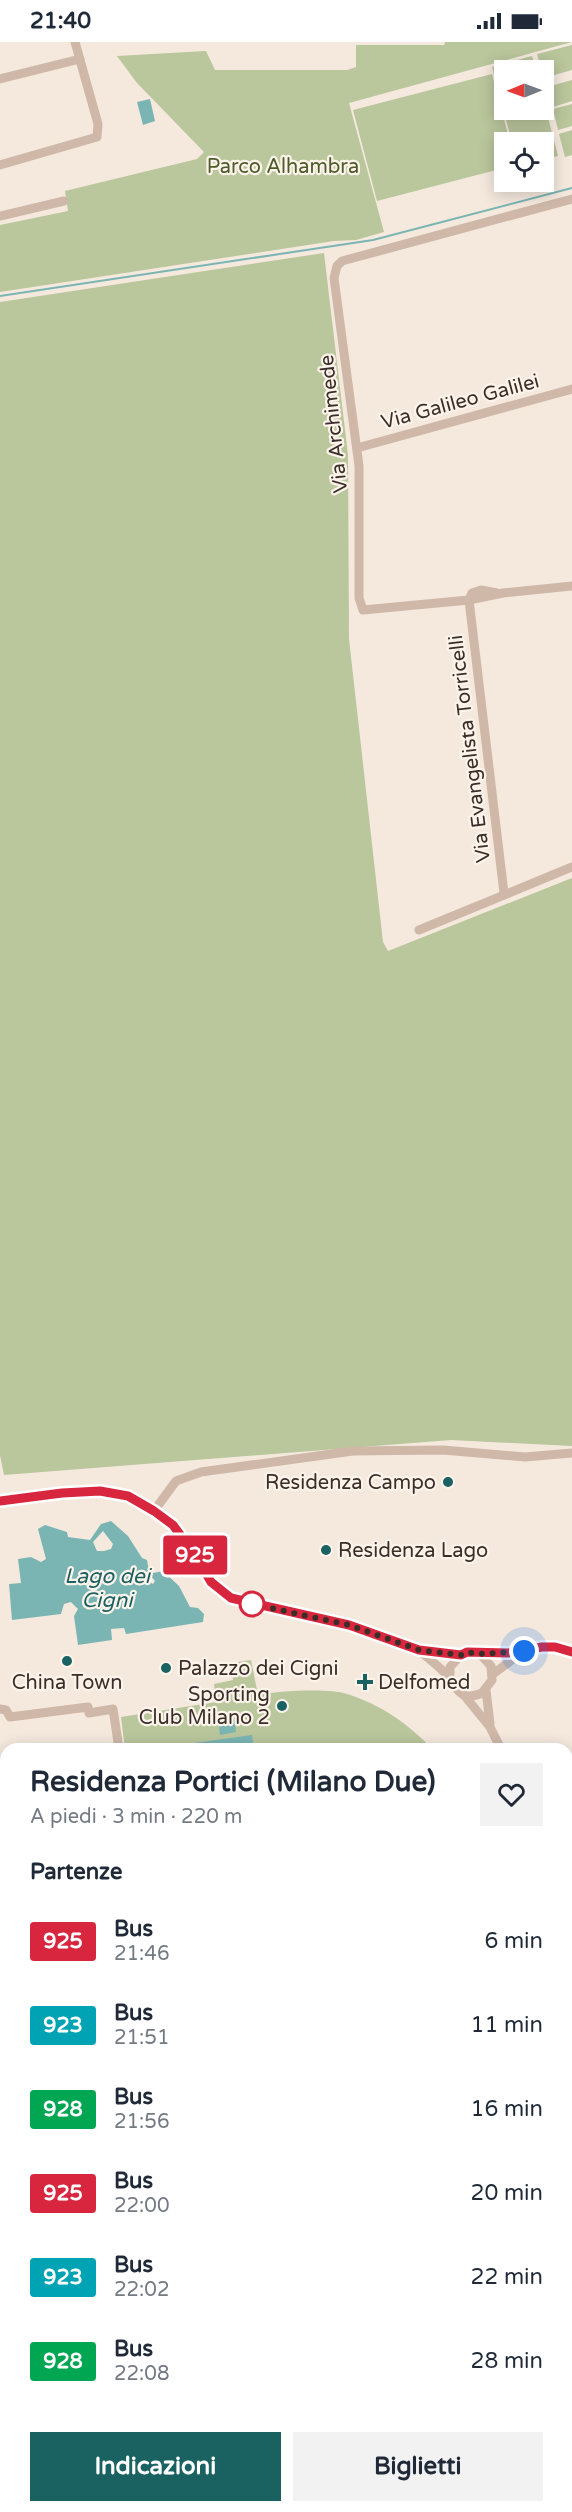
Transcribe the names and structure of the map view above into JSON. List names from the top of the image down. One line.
{"streets":{"street":["Via Galileo Galilei","Via Archimede","Via Evangelista Torricelli"]},"crossings":[["Via Galileo Galilei","Via Archimede"],["Via Archimede","Via Evangelista Torricelli"]],"water":["Lago dei Cigni"],"parks":["Parco Alhambra"],"places":{"other":["Residenza Campo","Residenza Lago","China Town","Palazzo dei Cigni","Sporting Club Milano 2"],"health":["Delfomed"]},"lines":["bus line 925"],"north":"left","page":{"status":"21:40","on_map":"925","heading":[["Residenza Portici (Milano Due)","A piedi · 3 min · 220 m"],"Partenze"],"list":[{"mark":"925","name":"Bus","note":"21:46","value":"6 min"},{"mark":"923","name":"Bus","note":"21:51","value":"11 min"},{"mark":"928","name":"Bus","note":"21:56","value":"16 min"},{"mark":"925","name":"Bus","note":"22:00","value":"20 min"},{"mark":"923","name":"Bus","note":"22:02","value":"22 min"},{"mark":"928","name":"Bus","note":"22:08","value":"28 min"}],"buttons":["Indicazioni","Biglietti"]}}
